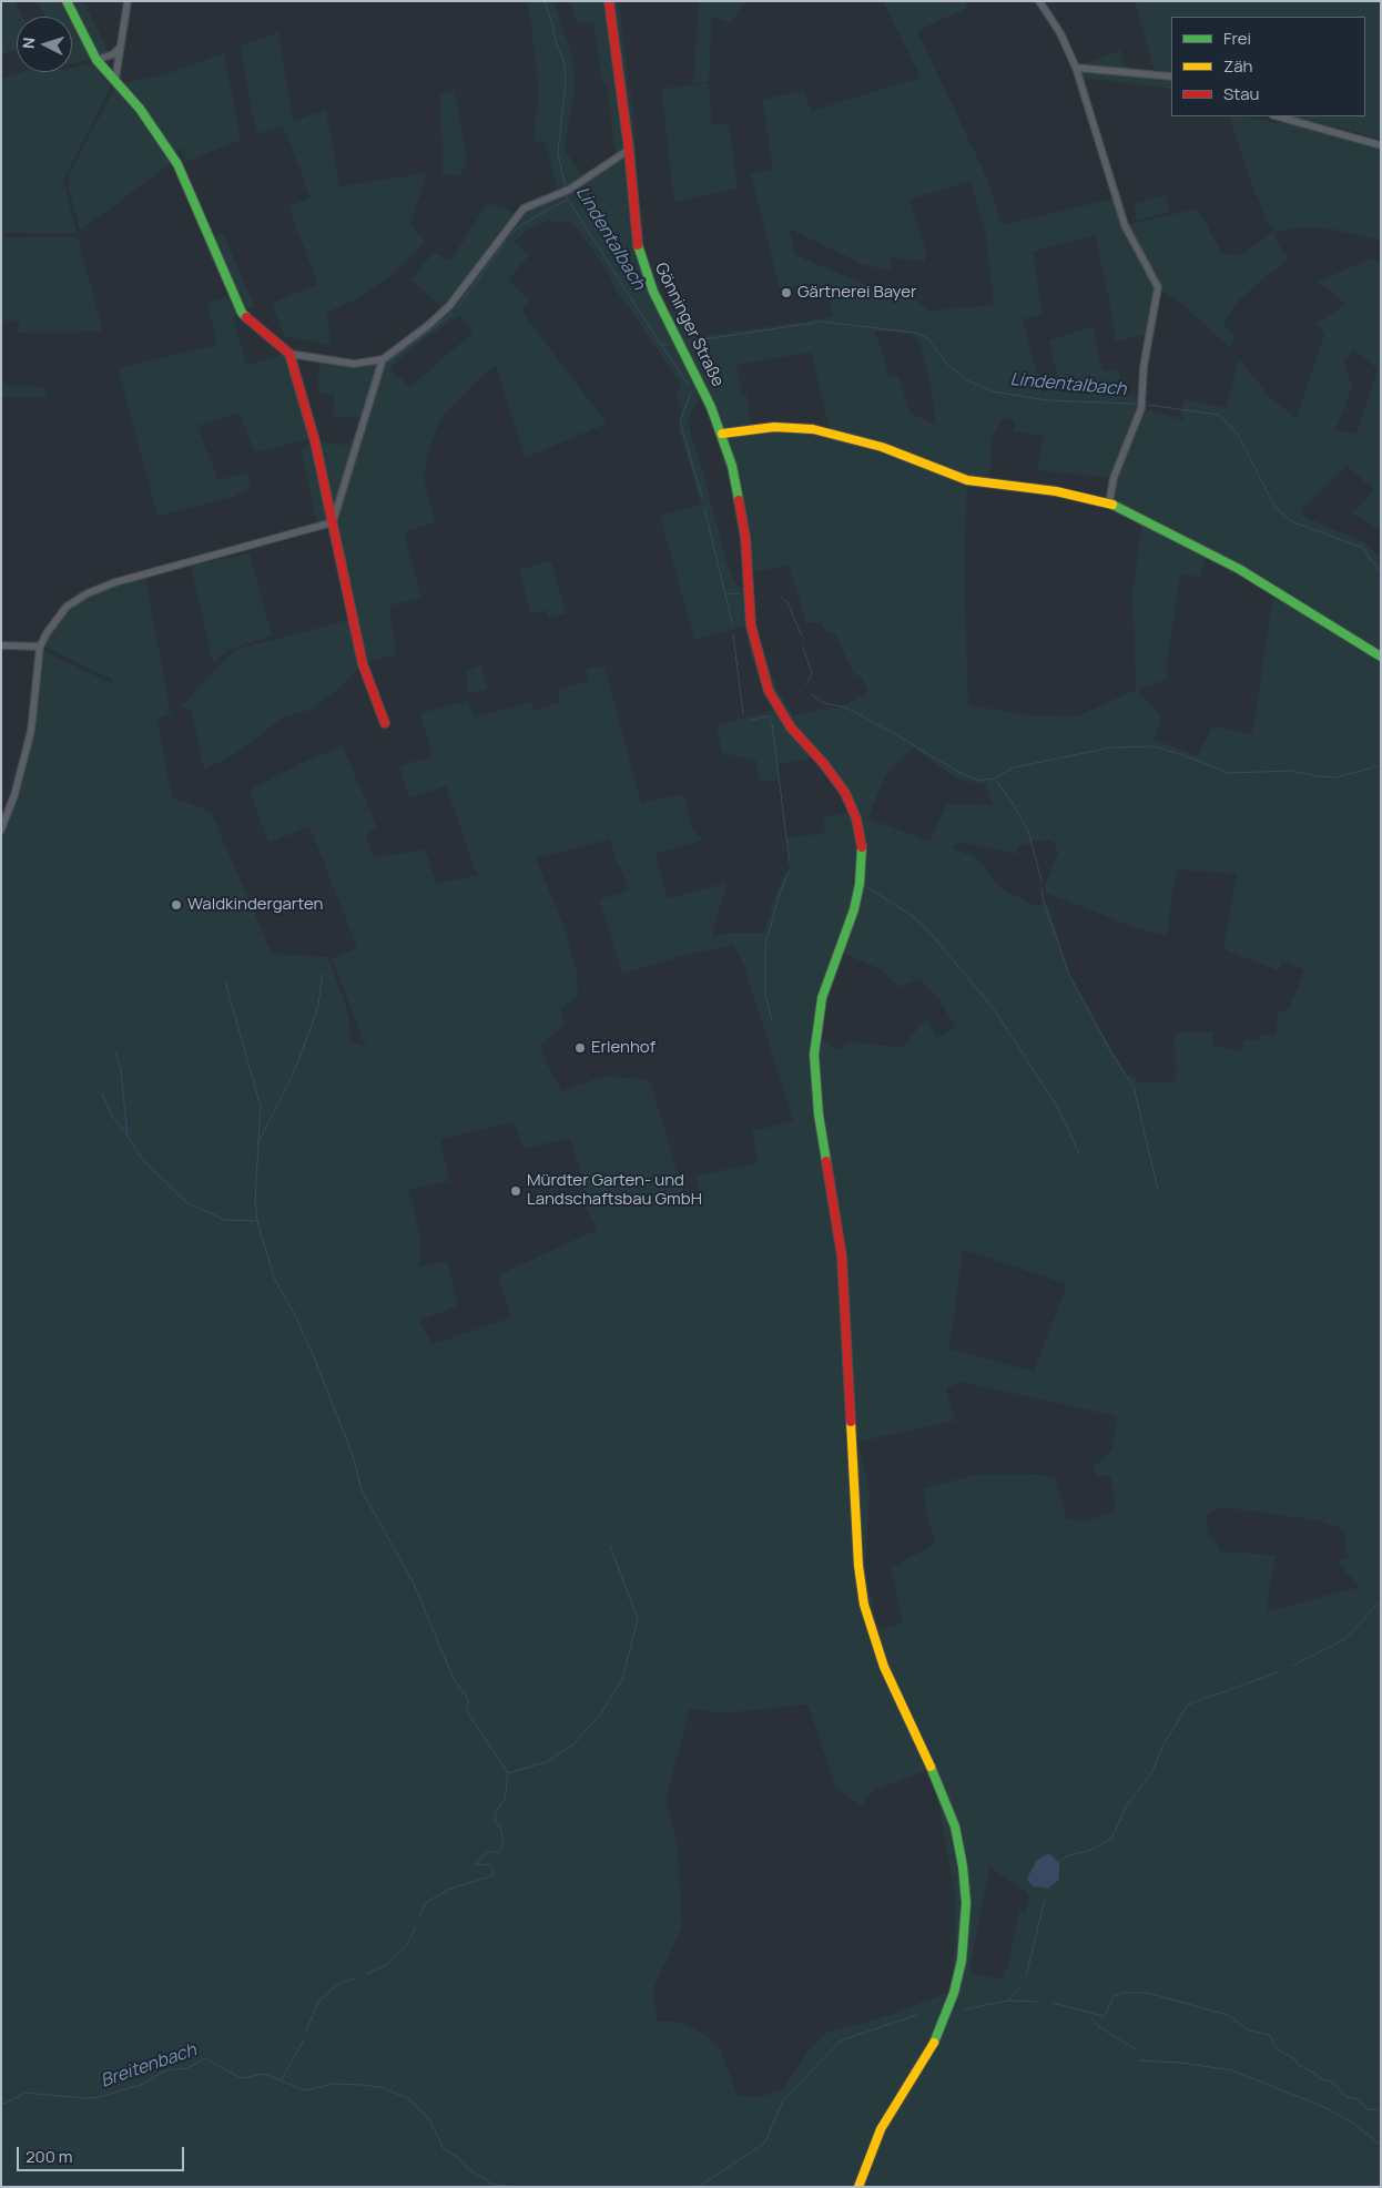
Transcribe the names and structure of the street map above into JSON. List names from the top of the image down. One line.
{"streets":{"street":["Gönninger Straße"]},"water":["Lindentalbach","Breitenbach"],"places":["Gärtnerei Bayer","Waldkindergarten","Erlenhof","Mürdter Garten- und Landschaftsbau GmbH"],"legend":["Frei","Zäh","Stau"],"scale_bar":"200 m","north":"left"}
